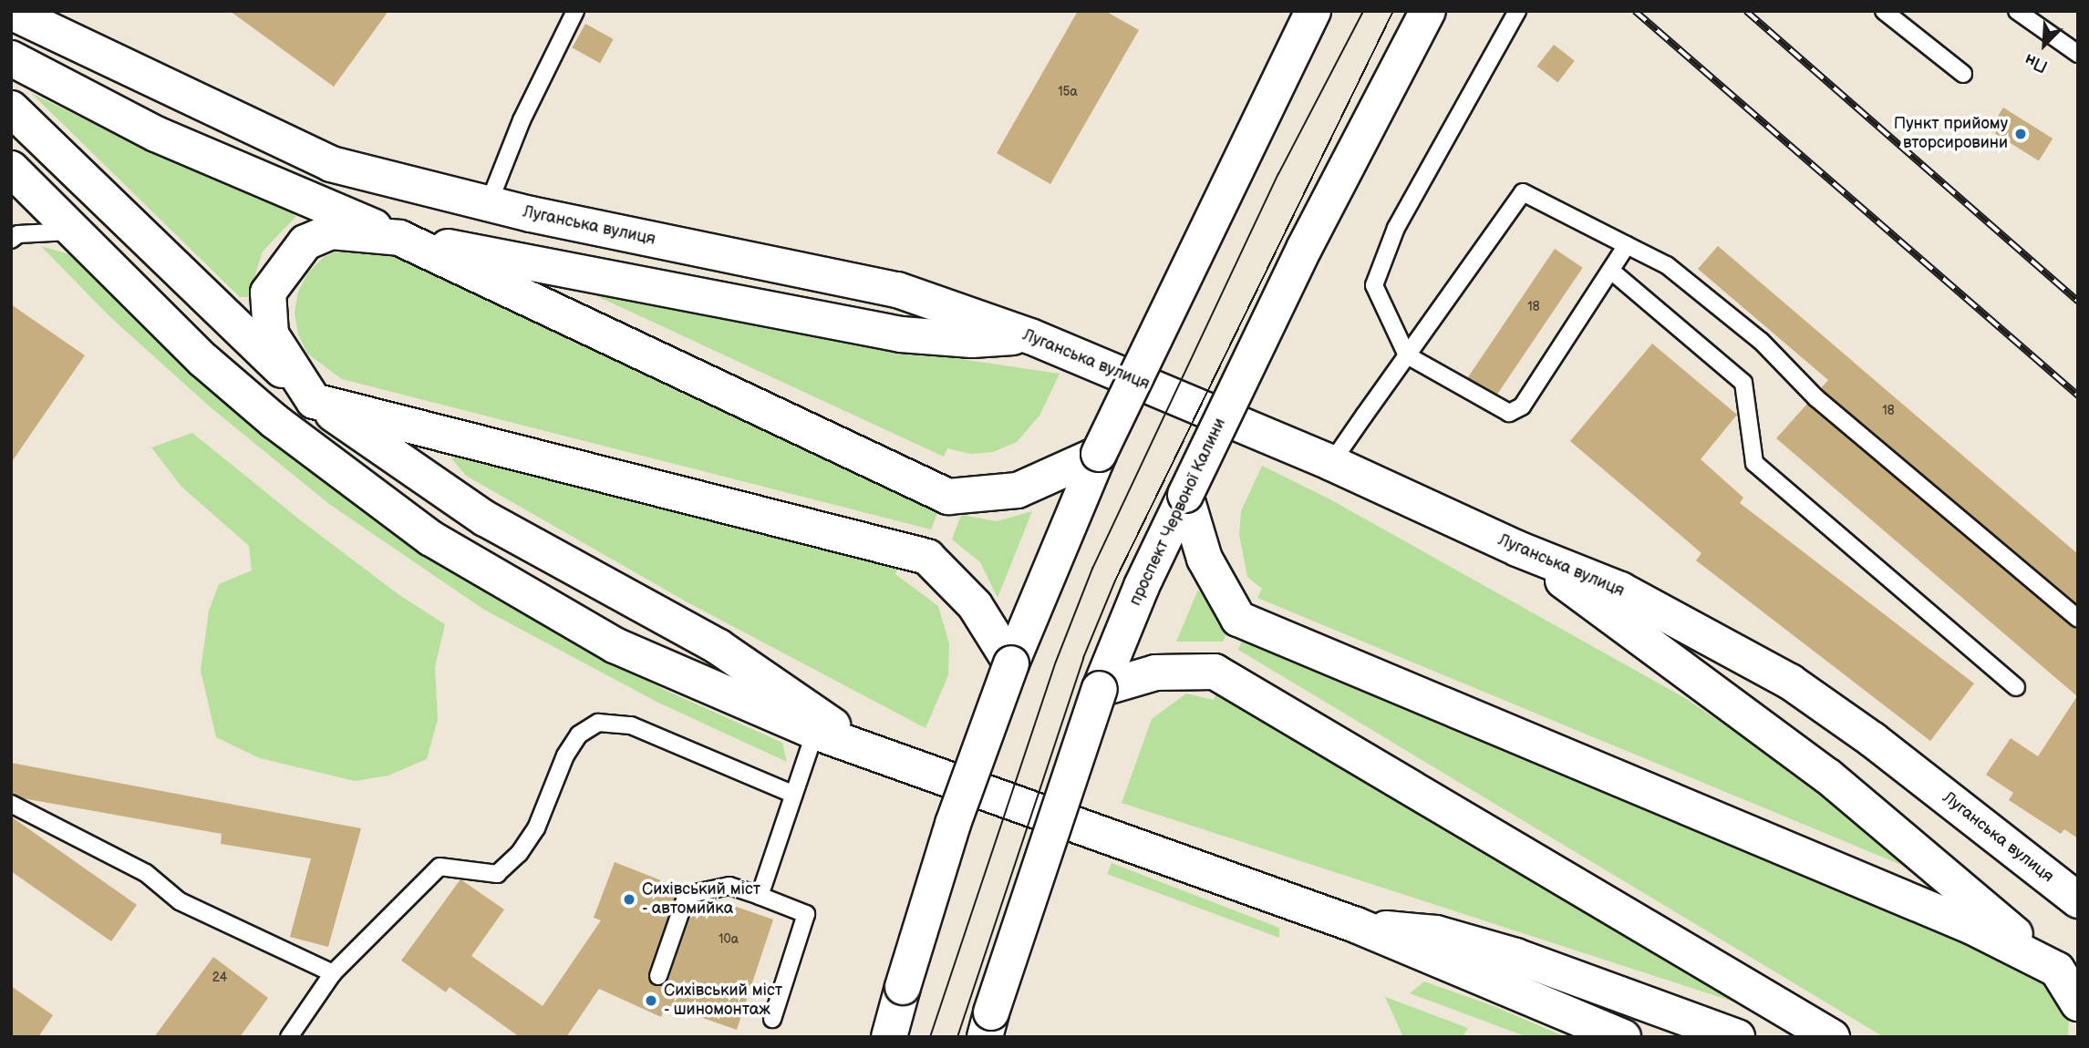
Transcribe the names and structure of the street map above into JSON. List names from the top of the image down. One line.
{"streets":{"main road":["Луганська вулиця","проспект Червоної Калини"]},"places":["Пункт прийому вторсировини","Сихівський міст - автомийка","Сихівський міст - шиномонтаж"],"house_numbers":["15а","18","18","10а","24"],"north":"bottom left"}
